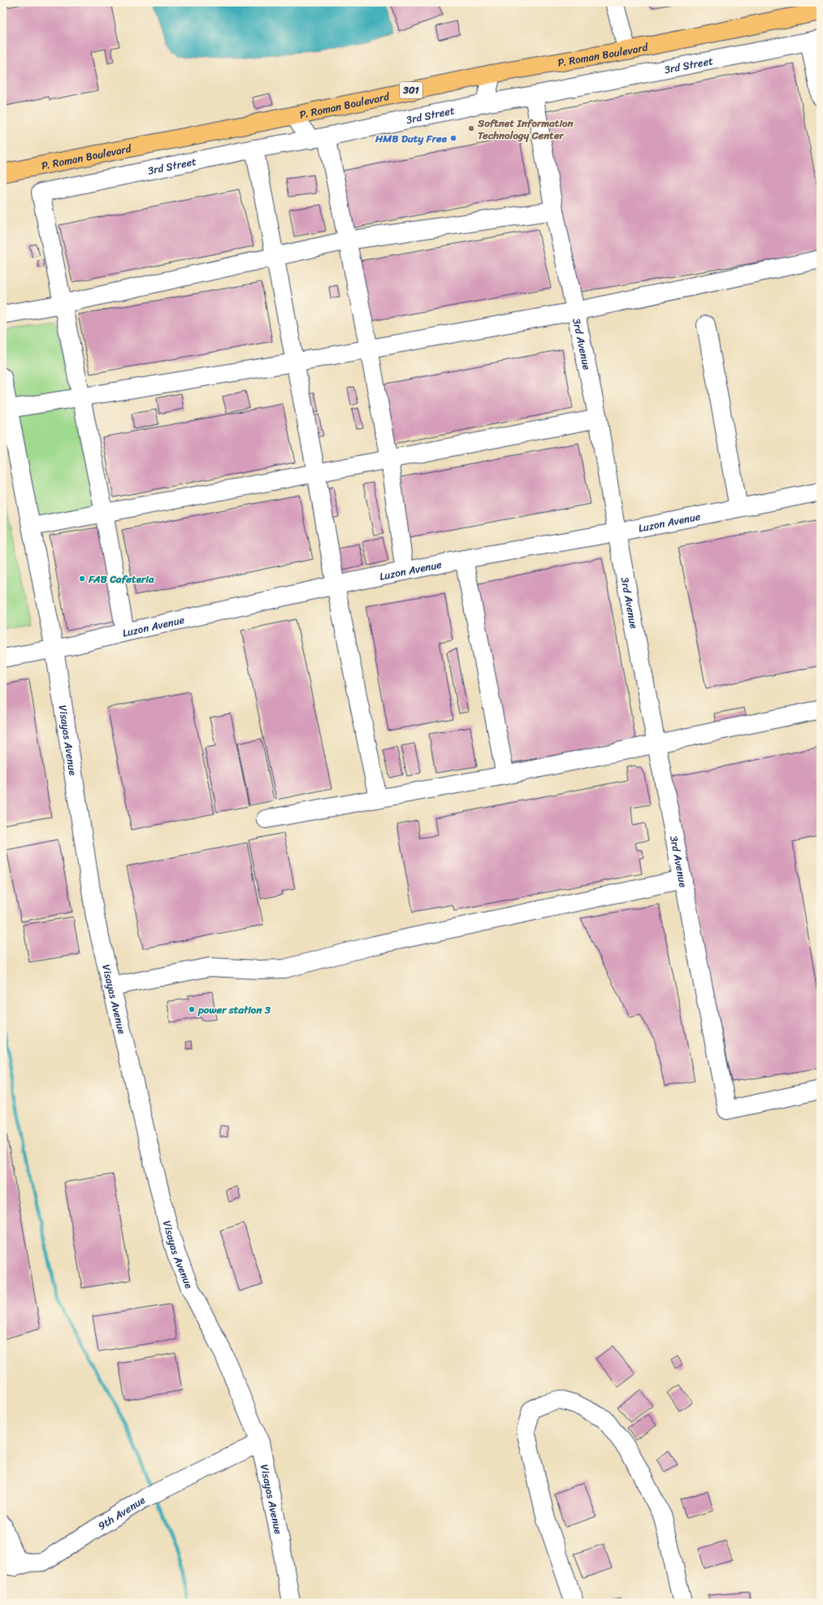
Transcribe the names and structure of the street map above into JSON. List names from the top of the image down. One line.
{"streets":{"main road":["P. Roman Boulevard","301"],"street":["3rd Street","3rd Avenue","Luzon Avenue","Visayas Avenue","9th Avenue"]},"crossings":[["3rd Street","3rd Avenue"],["3rd Avenue","Luzon Avenue"],["Luzon Avenue","Visayas Avenue"],["Visayas Avenue","9th Avenue"]],"places":["Softnet Information Technology Center","HMB Duty Free","FAB Cafeteria","power station 3"]}
